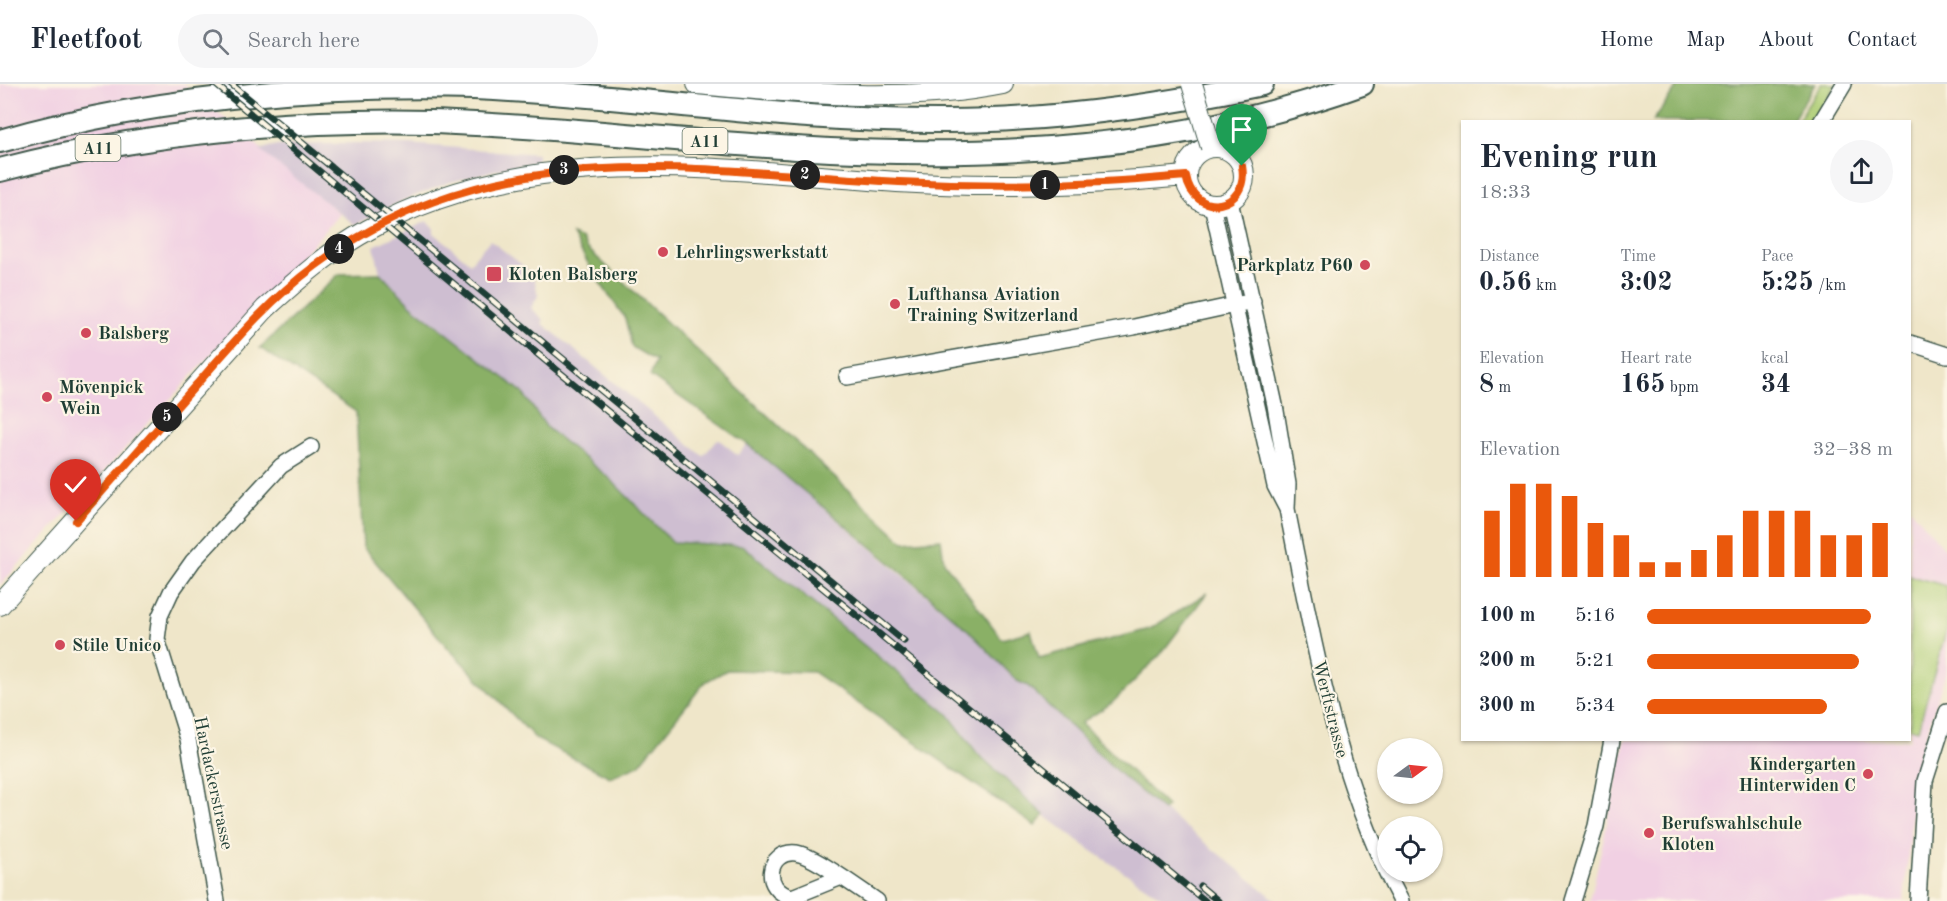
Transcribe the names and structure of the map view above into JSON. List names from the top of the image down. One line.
{"streets":{"highway":["A11"],"street":["Werftstrasse","Hardackerstrasse"]},"places":{"other":["Lehrlingswerkstatt","Parkplatz P60","Lufthansa Aviation Training Switzerland","Balsberg","Mövenpick Wein","Stile Unico","Kindergarten Hinterwiden C","Berufswahlschule Kloten"],"transit":["Kloten Balsberg"]},"north":"right","page":{"header":"Fleetfoot","search":"Search here","nav":["Home","Map","About","Contact"],"heading":["Evening run","18:33"],"pins":["3","2","1","4","5"],"stats":[["Distance","0.56 km"],["Time","3:02"],["Pace","5:25 /km"],["Elevation","8 m"],["Heart rate","165 bpm"],["kcal","34"]],"chart":["Elevation","32–38 m"],"list":[{"name":"100 m","note":"5:16"},{"name":"200 m","note":"5:21"},{"name":"300 m","note":"5:34"}]}}
